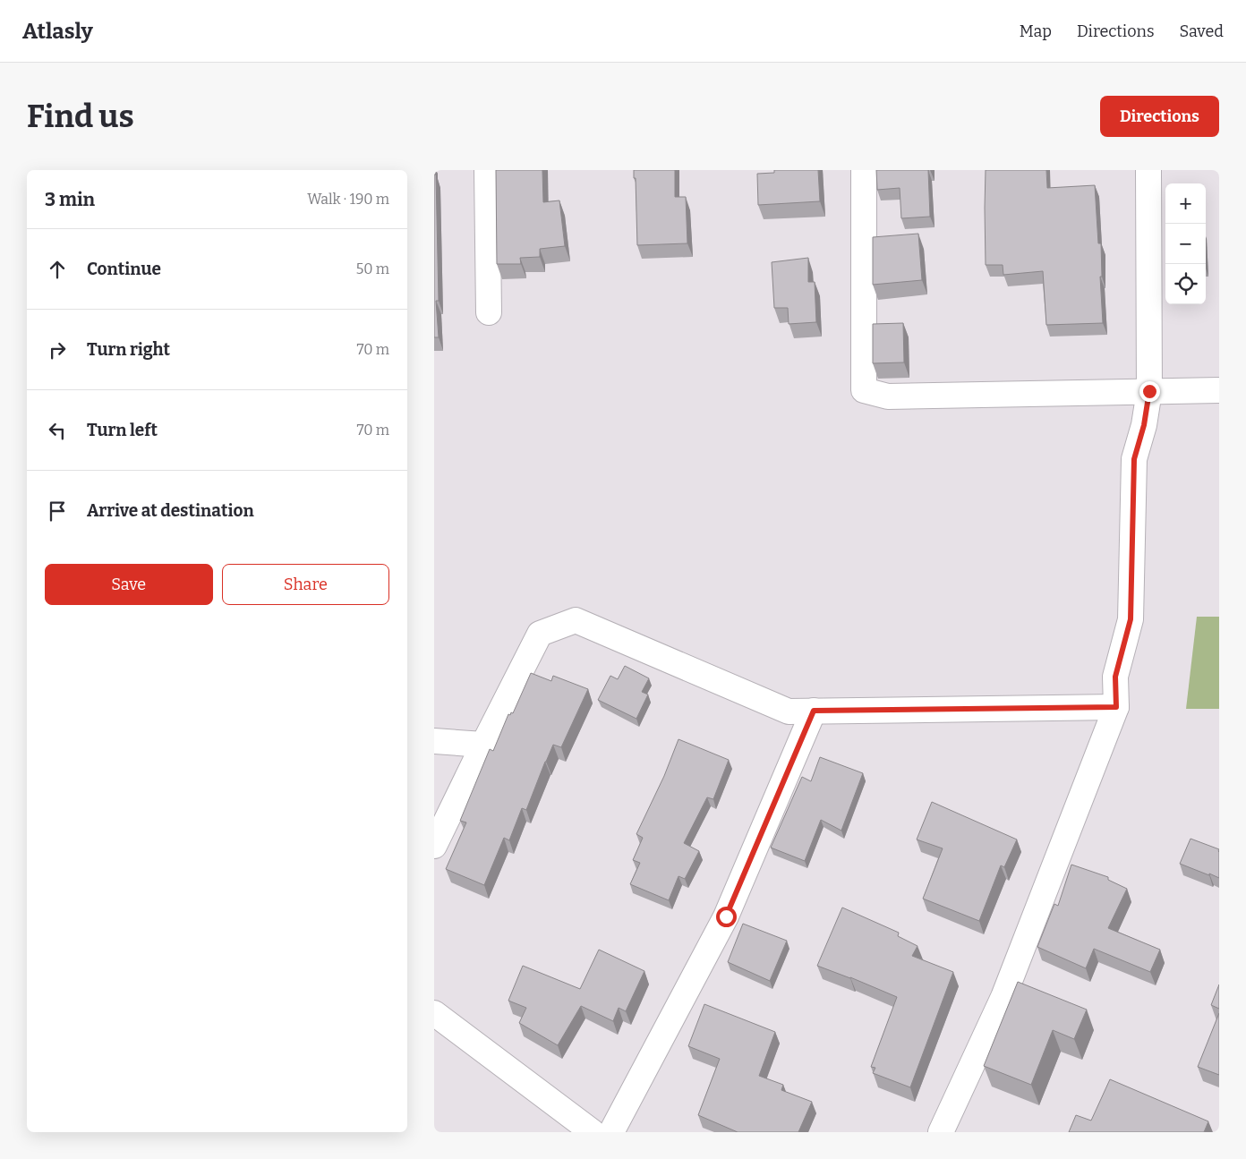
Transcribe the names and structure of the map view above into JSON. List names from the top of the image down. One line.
{"page":{"header":"Atlasly","nav":["Map","Directions","Saved"],"buttons":["Directions",["Save","Share"]],"title":"Find us","heading":["3 min","Walk · 190 m"],"map_buttons":["+","−"],"list":[["Continue","50 m"],["Turn right","70 m"],["Turn left","70 m"],"Arrive at destination"]}}
